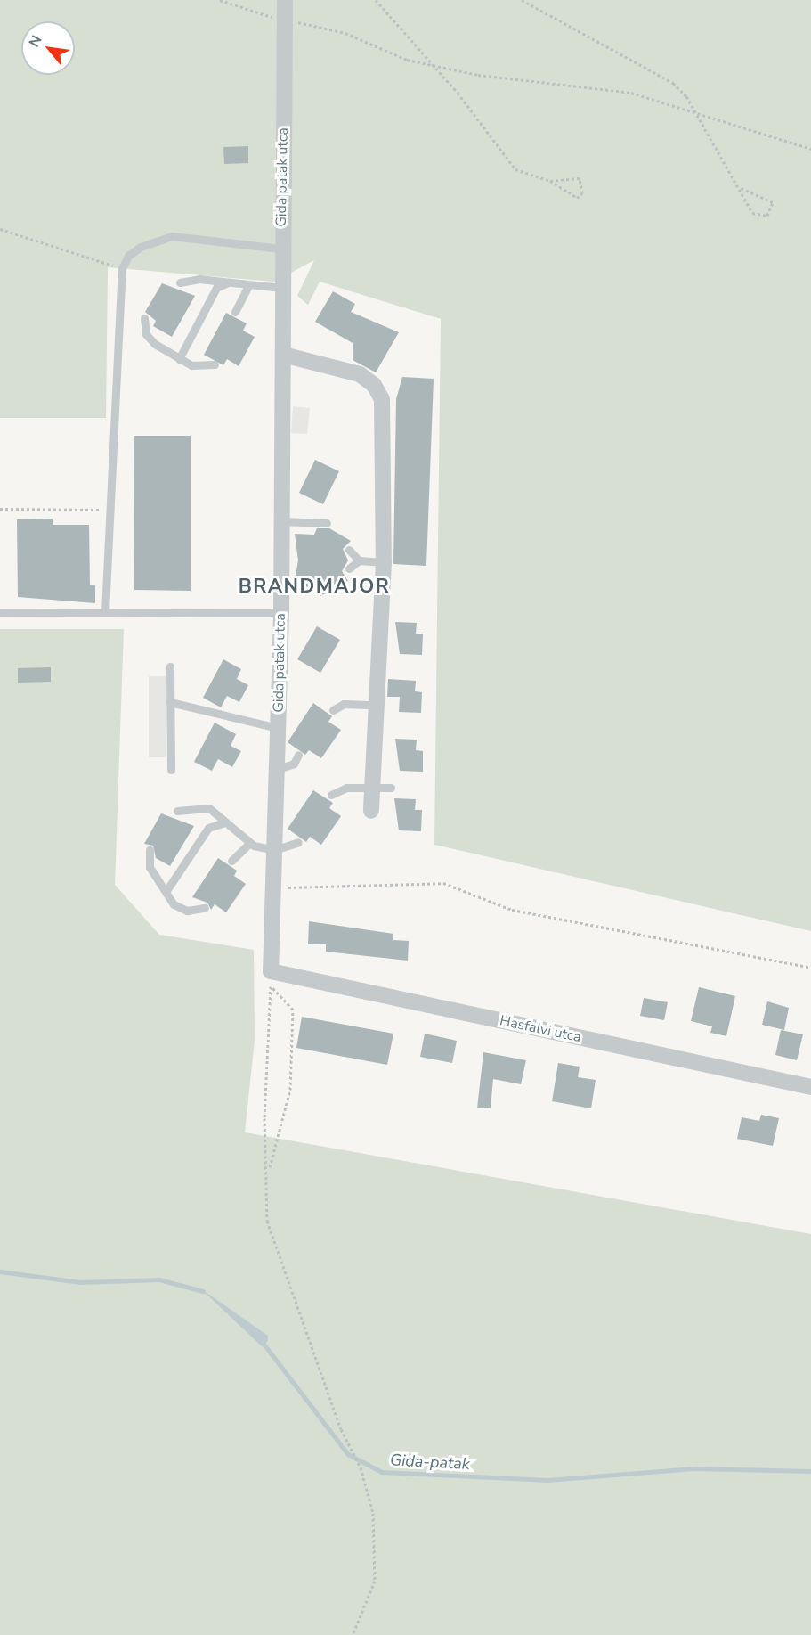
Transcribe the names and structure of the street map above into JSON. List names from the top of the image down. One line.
{"streets":{"street":["Gida patak utca","Hasfalvi utca"]},"crossings":[["Gida patak utca","Hasfalvi utca"]],"districts":["BRANDMAJOR"],"water":["Gida-patak"],"north":"top left"}
